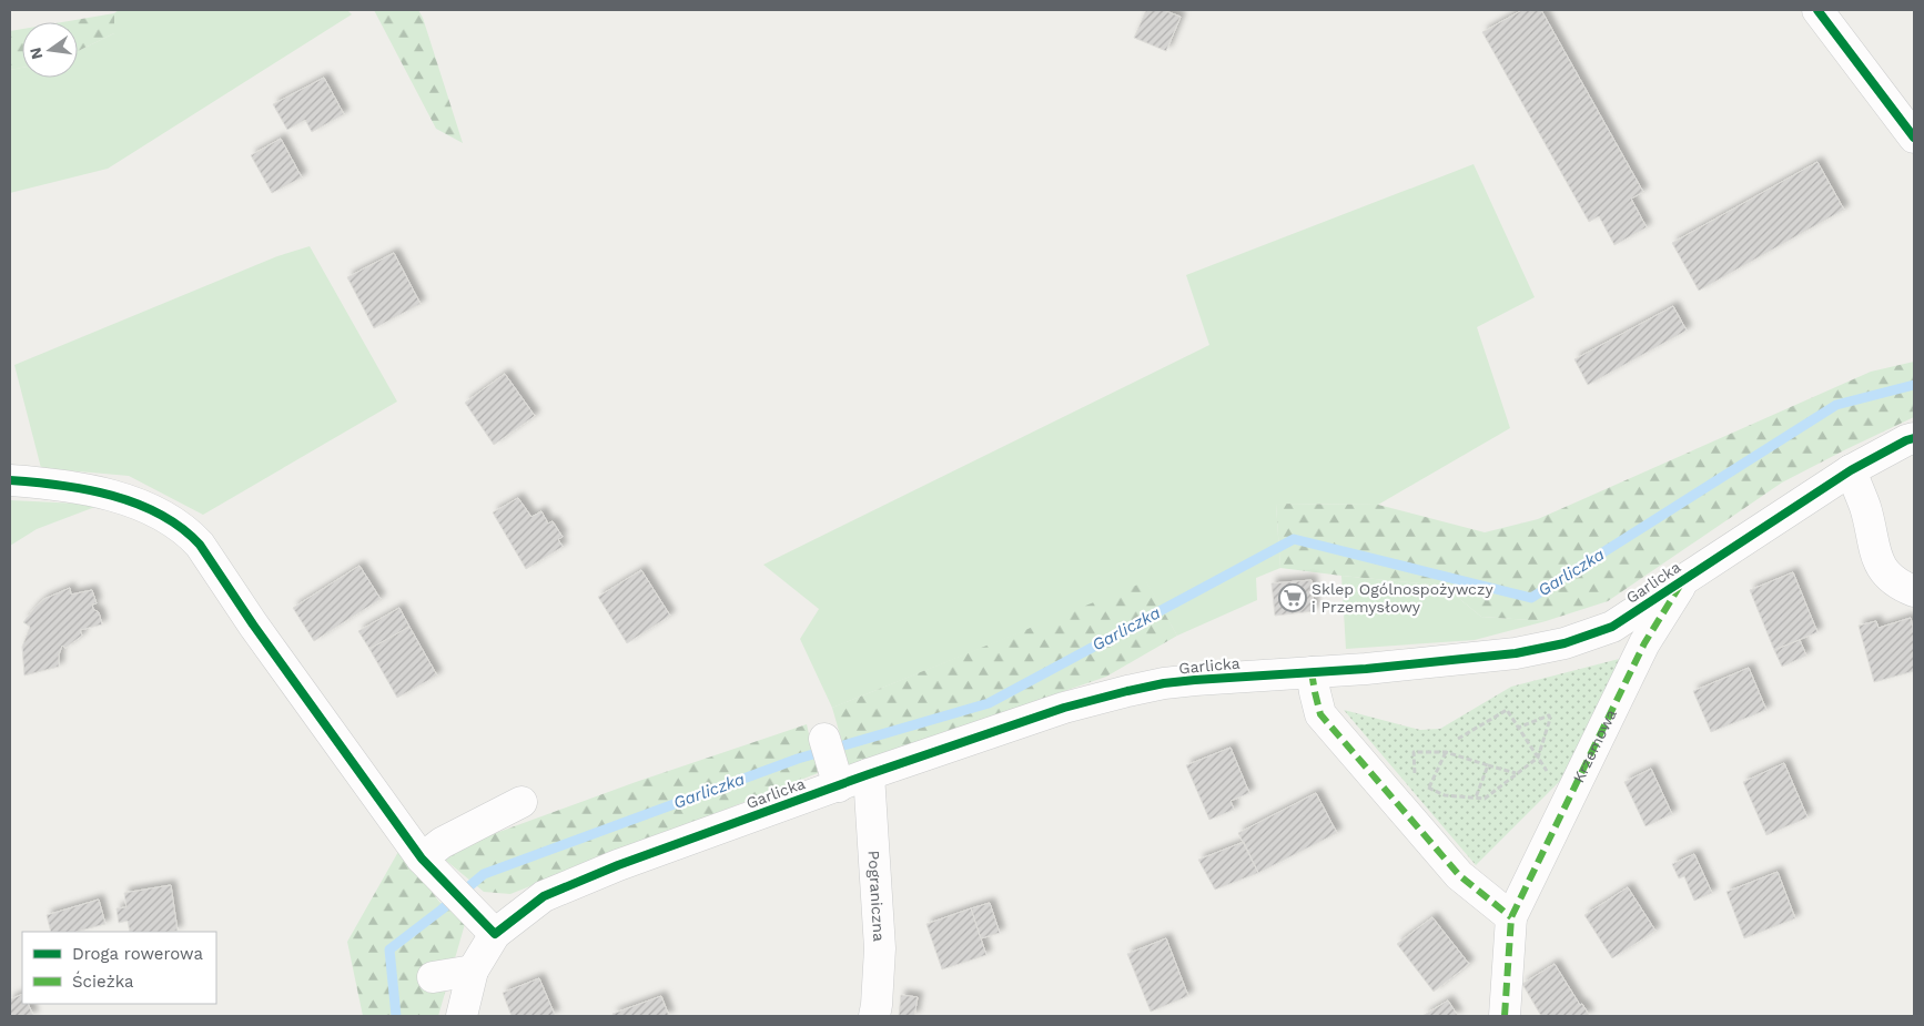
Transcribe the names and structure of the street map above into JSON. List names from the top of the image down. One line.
{"streets":{"street":["Garlicka","Krzemowa","Pograniczna"]},"crossings":[["Garlicka","Krzemowa"],["Garlicka","Pograniczna"]],"water":["Garliczka"],"places":{"supermarket":["Sklep Ogólnospożywczy i Przemysłowy"]},"legend":["Droga rowerowa","Ścieżka"],"north":"left"}
